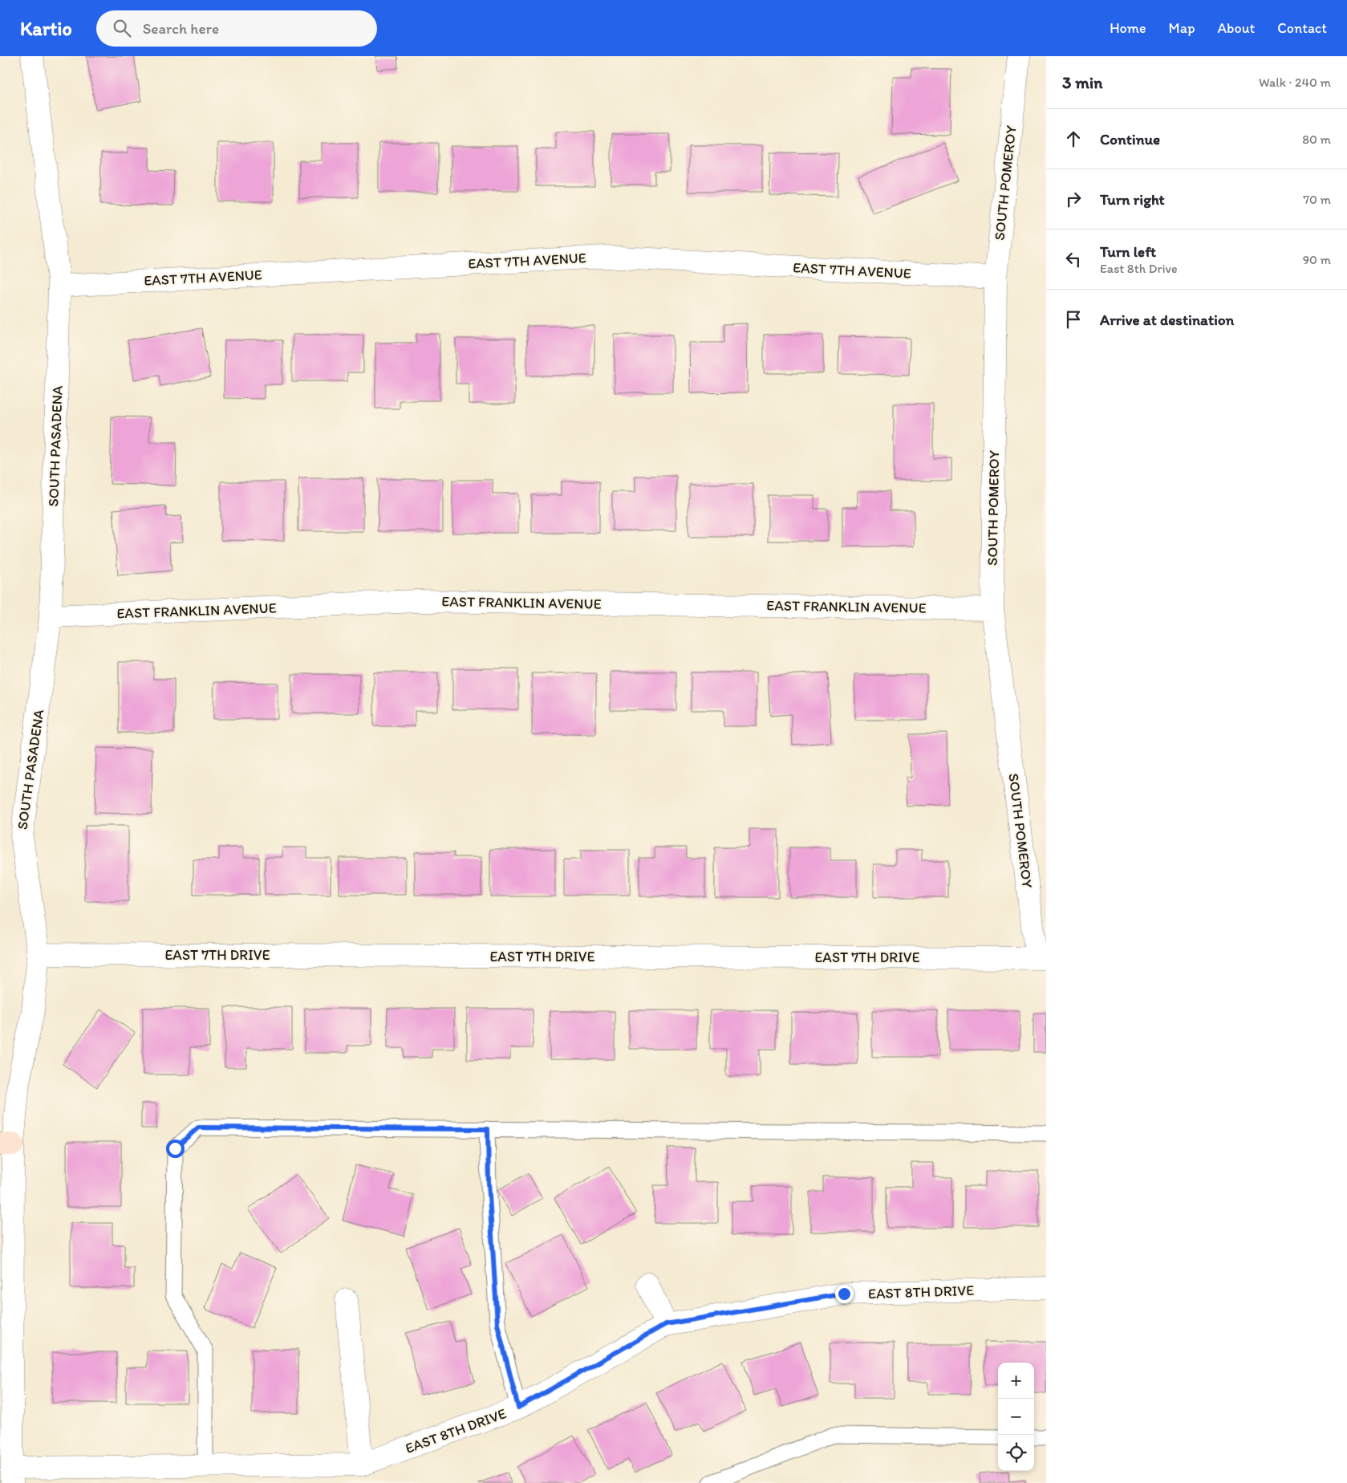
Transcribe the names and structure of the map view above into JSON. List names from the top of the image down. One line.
{"streets":{"street":["SOUTH POMEROY","EAST 7TH AVENUE","SOUTH PASADENA","EAST FRANKLIN AVENUE","EAST 7TH DRIVE","EAST 8TH DRIVE"]},"crossings":[["SOUTH POMEROY","EAST 7TH AVENUE"],["SOUTH POMEROY","EAST FRANKLIN AVENUE"],["SOUTH POMEROY","EAST 7TH DRIVE"],["EAST 7TH AVENUE","SOUTH PASADENA"],["SOUTH PASADENA","EAST FRANKLIN AVENUE"],["SOUTH PASADENA","EAST 7TH DRIVE"],["SOUTH PASADENA","EAST 8TH DRIVE"]],"page":{"header":"Kartio","search":"Search here","nav":["Home","Map","About","Contact"],"heading":["3 min","Walk · 240 m"],"list":[["Continue","80 m"],["Turn right","70 m"],["Turn left","East 8th Drive","90 m"],"Arrive at destination"],"map_buttons":["+","−"]}}
